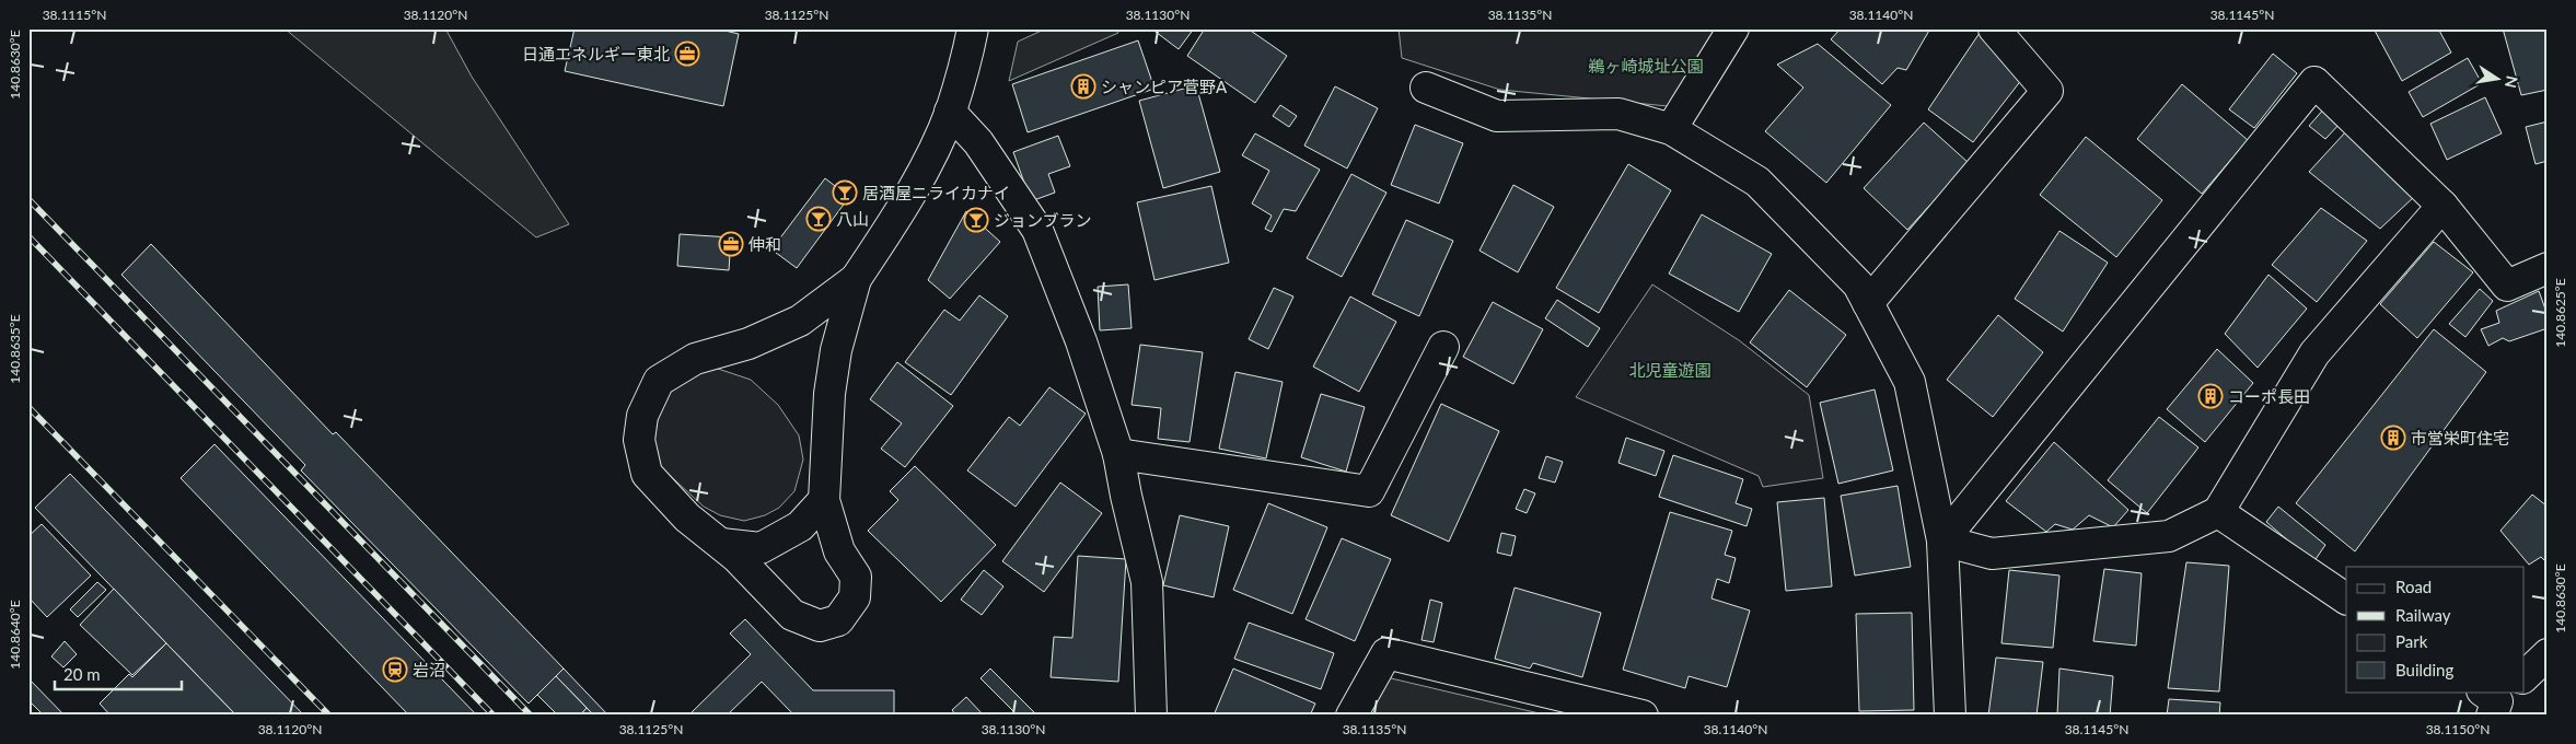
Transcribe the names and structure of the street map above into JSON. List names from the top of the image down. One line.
{"parks":["鵜ヶ崎城址公園","北児童遊園"],"places":{"office":["日通エネルギー東北","伸和"],"building":["シャンピア菅野A","コーポ長田","市営栄町住宅"],"bar":["居酒屋ニライカナイ","八山","ジョンブラン"],"station":["岩沼"]},"legend":["Road","Railway","Park","Building"],"scale_bar":"20 m","north":"right","coordinates":["38.1115°N","38.1120°N","38.1125°N","38.1130°N","38.1135°N","38.1140°N","38.1145°N","140.8630°E","140.8625°E","140.8635°E","140.8640°E","38.1150°N"]}
